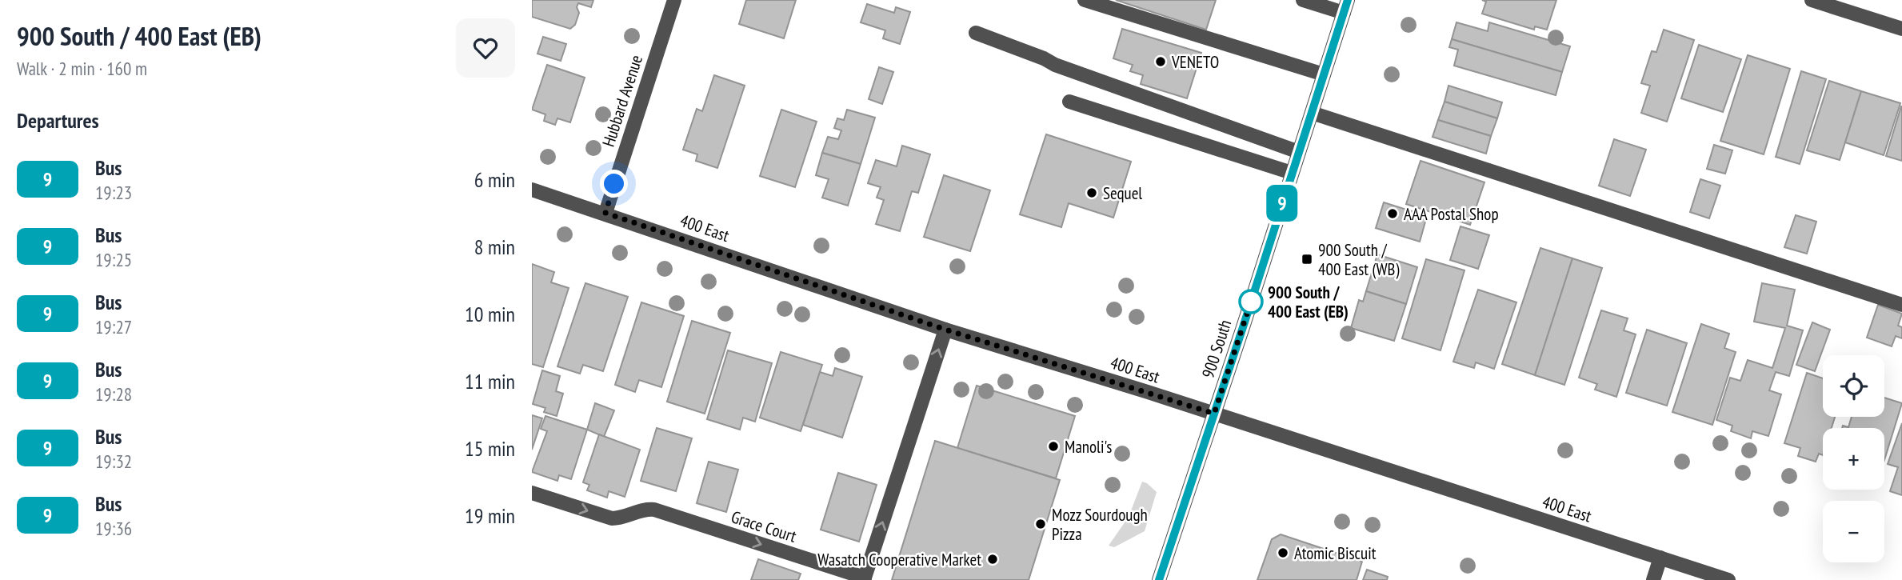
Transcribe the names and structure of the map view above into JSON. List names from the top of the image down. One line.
{"streets":{"street":["Hubbard Avenue","400 East","900 South","Grace Court"]},"crossings":[["Hubbard Avenue","400 East"],["400 East","900 South"],["400 East","Grace Court"]],"places":{"other":["VENETO","Sequel","AAA Postal Shop","900 South / 400 East (EB)","Manoli's","Mozz Sourdough Pizza","Atomic Biscuit","Wasatch Cooperative Market"],"transit":["900 South / 400 East (WB)"]},"lines":["bus line 9"],"page":{"heading":[["900 South / 400 East (EB)","Walk · 2 min · 160 m"],"Departures"],"on_map":"9","list":[{"mark":"9","name":"Bus","note":"19:23","value":"6 min"},{"mark":"9","name":"Bus","note":"19:25","value":"8 min"},{"mark":"9","name":"Bus","note":"19:27","value":"10 min"},{"mark":"9","name":"Bus","note":"19:28","value":"11 min"},{"mark":"9","name":"Bus","note":"19:32","value":"15 min"},{"mark":"9","name":"Bus","note":"19:36","value":"19 min"}],"map_buttons":["+","−"]}}
